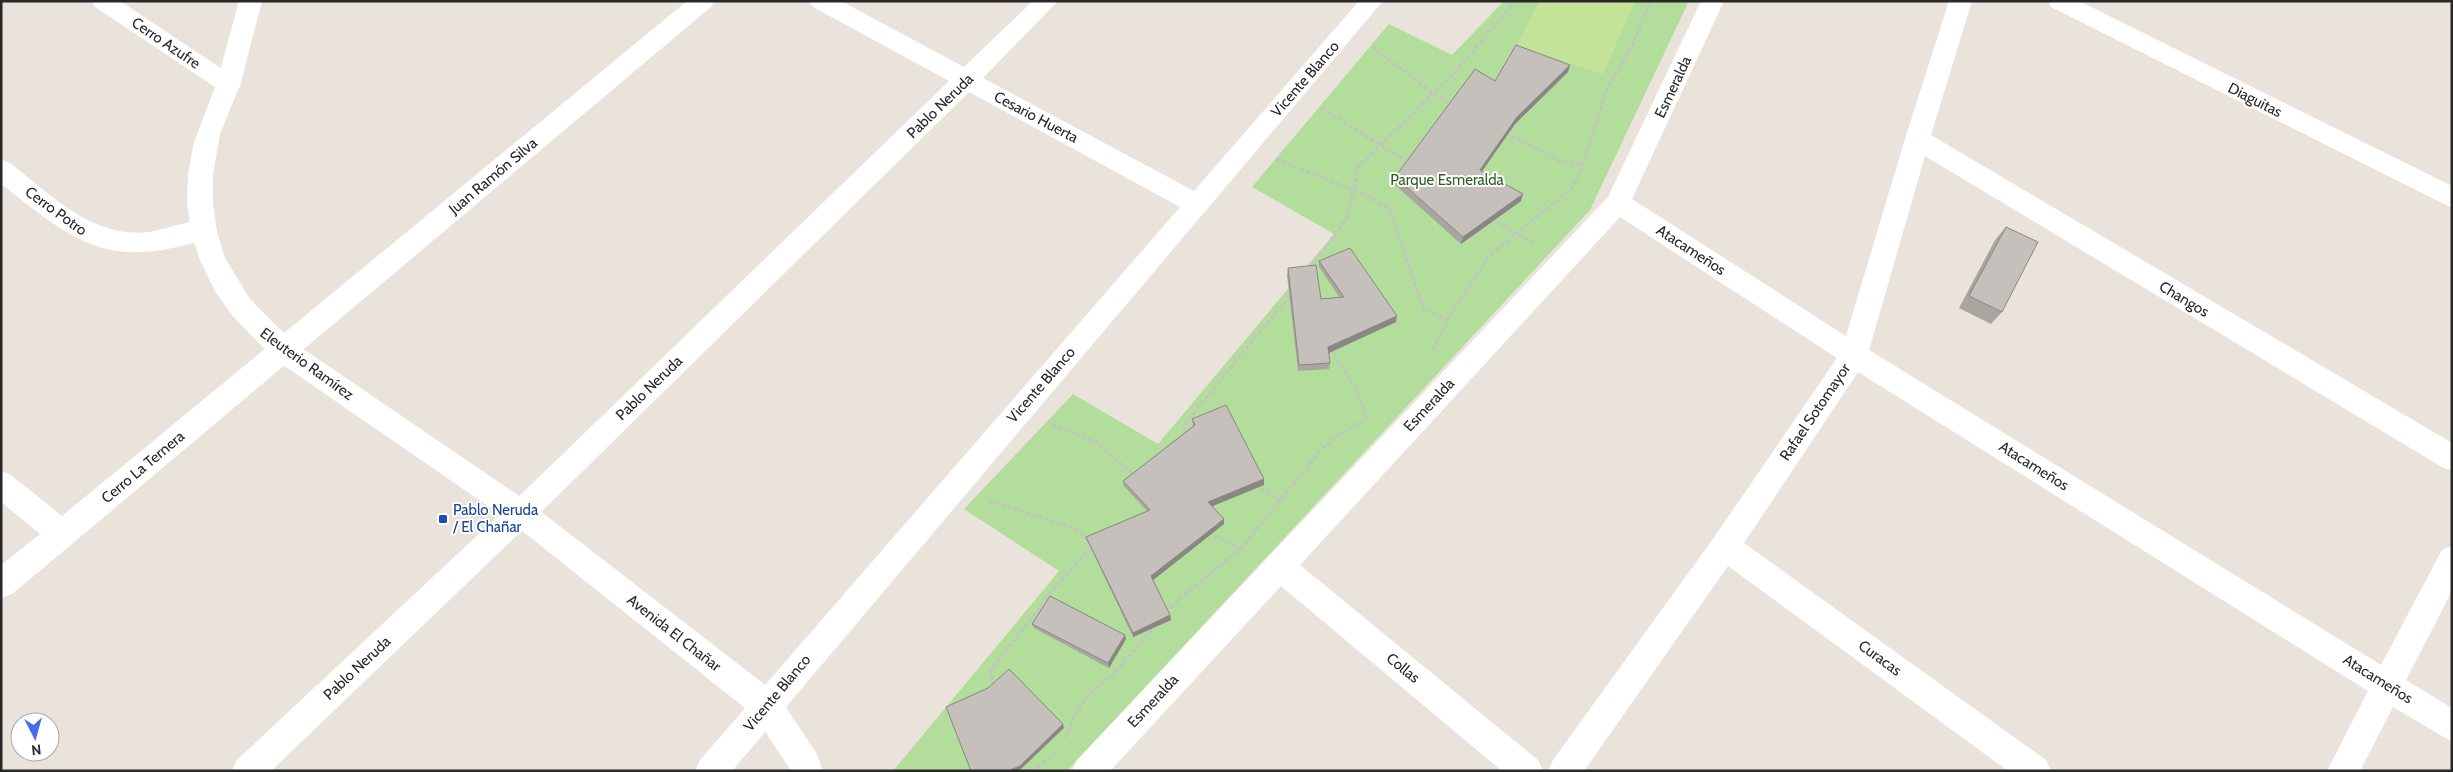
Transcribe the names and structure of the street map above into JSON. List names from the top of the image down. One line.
{"streets":{"street":["Cerro Azufre","Vicente Blanco","Esmeralda","Diaguitas","Pablo Neruda","Cesario Huerta","Juan Ramón Silva","Cerro Potro","Atacameños","Changos","Eleuterio Ramírez","Rafael Sotomayor","Cerro La Ternera","Avenida El Chañar","Curacas","Collas"]},"crossings":[["Cerro Azufre","Eleuterio Ramírez"],["Vicente Blanco","Cesario Huerta"],["Vicente Blanco","Avenida El Chañar"],["Esmeralda","Atacameños"],["Esmeralda","Collas"],["Pablo Neruda","Cesario Huerta"],["Pablo Neruda","Eleuterio Ramírez"],["Pablo Neruda","Avenida El Chañar"],["Juan Ramón Silva","Eleuterio Ramírez"],["Juan Ramón Silva","Cerro La Ternera"],["Cerro Potro","Eleuterio Ramírez"],["Atacameños","Rafael Sotomayor"],["Changos","Rafael Sotomayor"],["Eleuterio Ramírez","Cerro La Ternera"],["Eleuterio Ramírez","Avenida El Chañar"],["Rafael Sotomayor","Curacas"]],"parks":["Parque Esmeralda"],"places":{"transit":["Pablo Neruda / El Chañar"]},"north":"bottom"}
